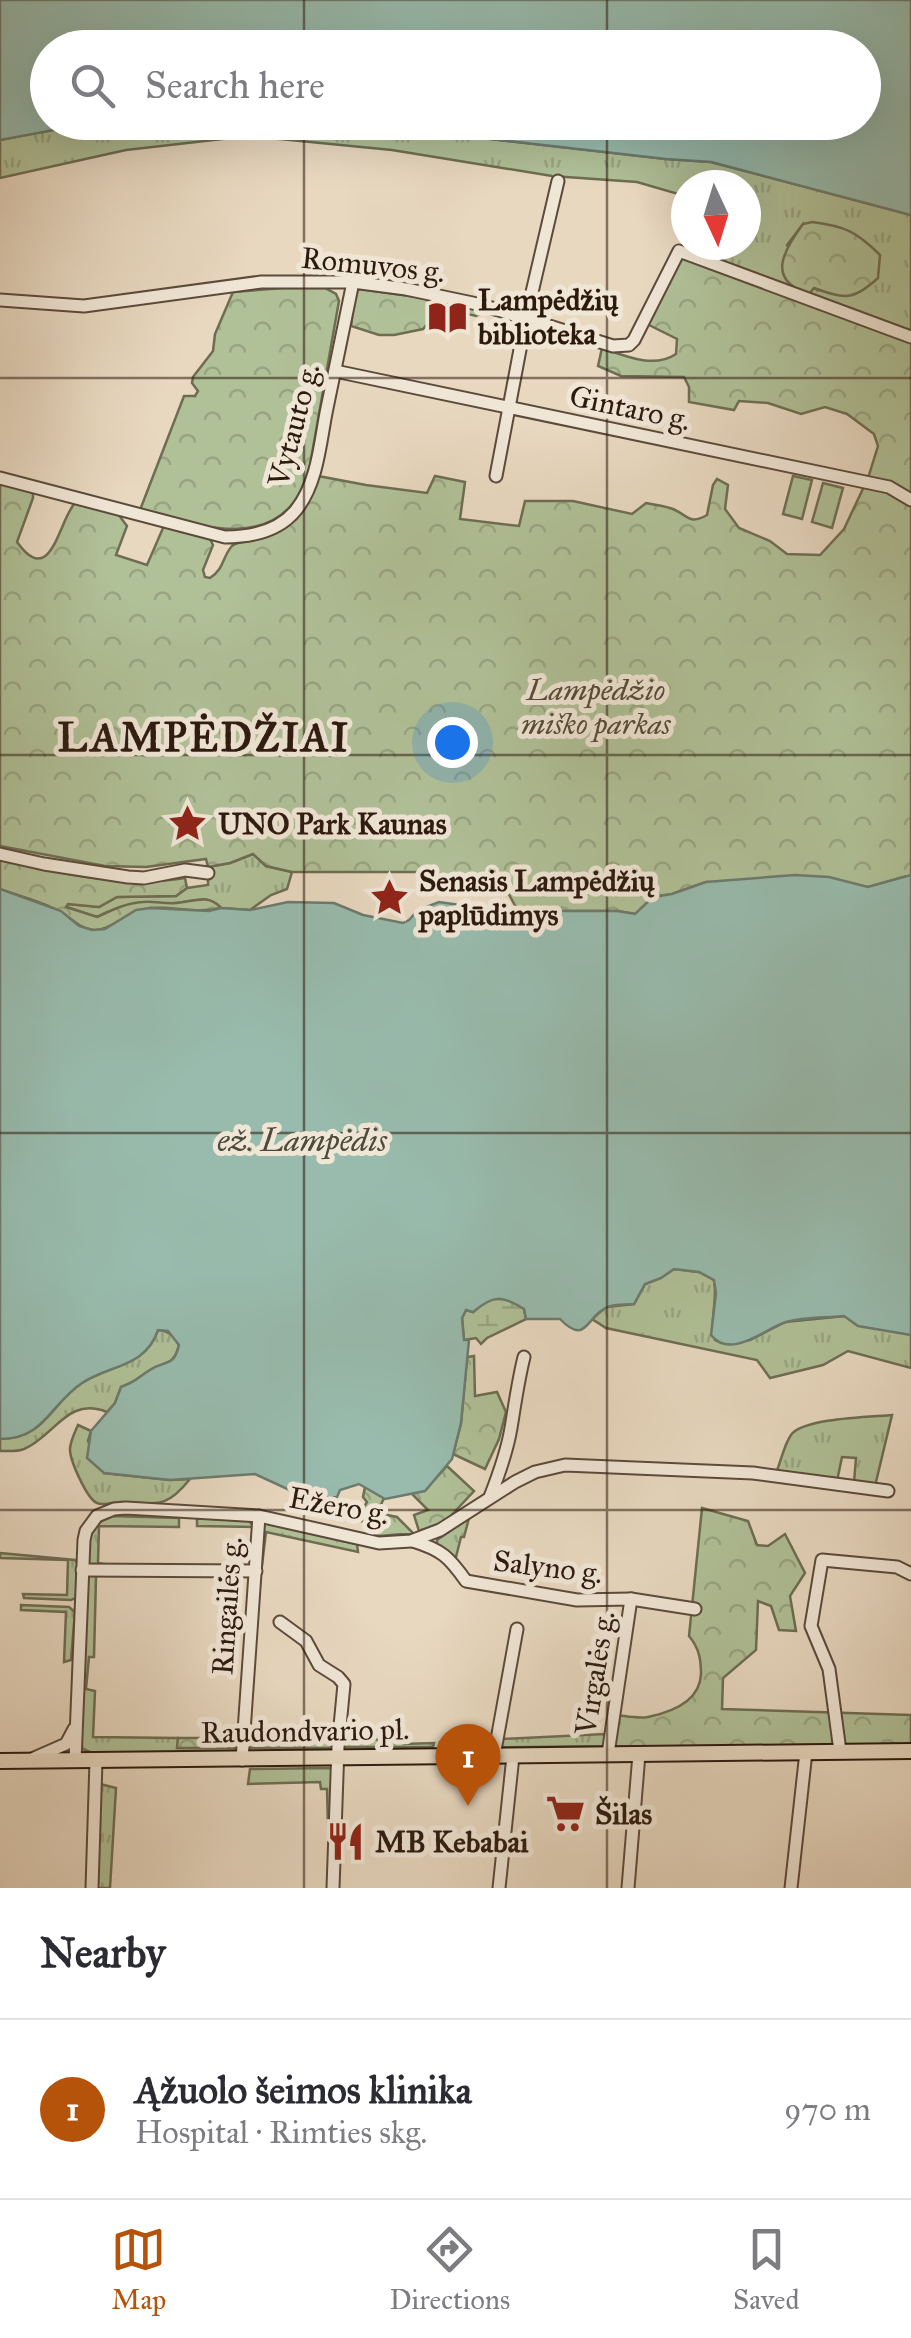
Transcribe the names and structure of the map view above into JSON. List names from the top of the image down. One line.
{"streets":{"main road":["Raudondvario pl."],"street":["Romuvos g.","Gintaro g.","Vytauto g.","Ežero g.","Salyno g.","Ringailės g.","Virgalės g."]},"crossings":[["Romuvos g.","Vytauto g."],["Gintaro g.","Vytauto g."],["Ežero g.","Salyno g."],["Ežero g.","Ringailės g."],["Ežero g.","Raudondvario pl."],["Salyno g.","Virgalės g."],["Ringailės g.","Raudondvario pl."],["Virgalės g.","Raudondvario pl."]],"districts":["LAMPĖDŽIAI"],"water":["ež. Lampėdis"],"parks":["Lampėdžio miško parkas"],"places":{"library":["Lampėdžių biblioteka"],"place":["UNO Park Kaunas","Senasis Lampėdžių paplūdimys"],"supermarket":["Šilas"],"restaurant":["MB Kebabai"]},"north":"bottom","page":{"search":"Search here","pins":"1","heading":"Nearby","list":[{"mark":"1","name":"Ąžuolo šeimos klinika","note":"Hospital · Rimties skg.","value":"970 m"}],"nav":["Map","Directions","Saved"]}}
